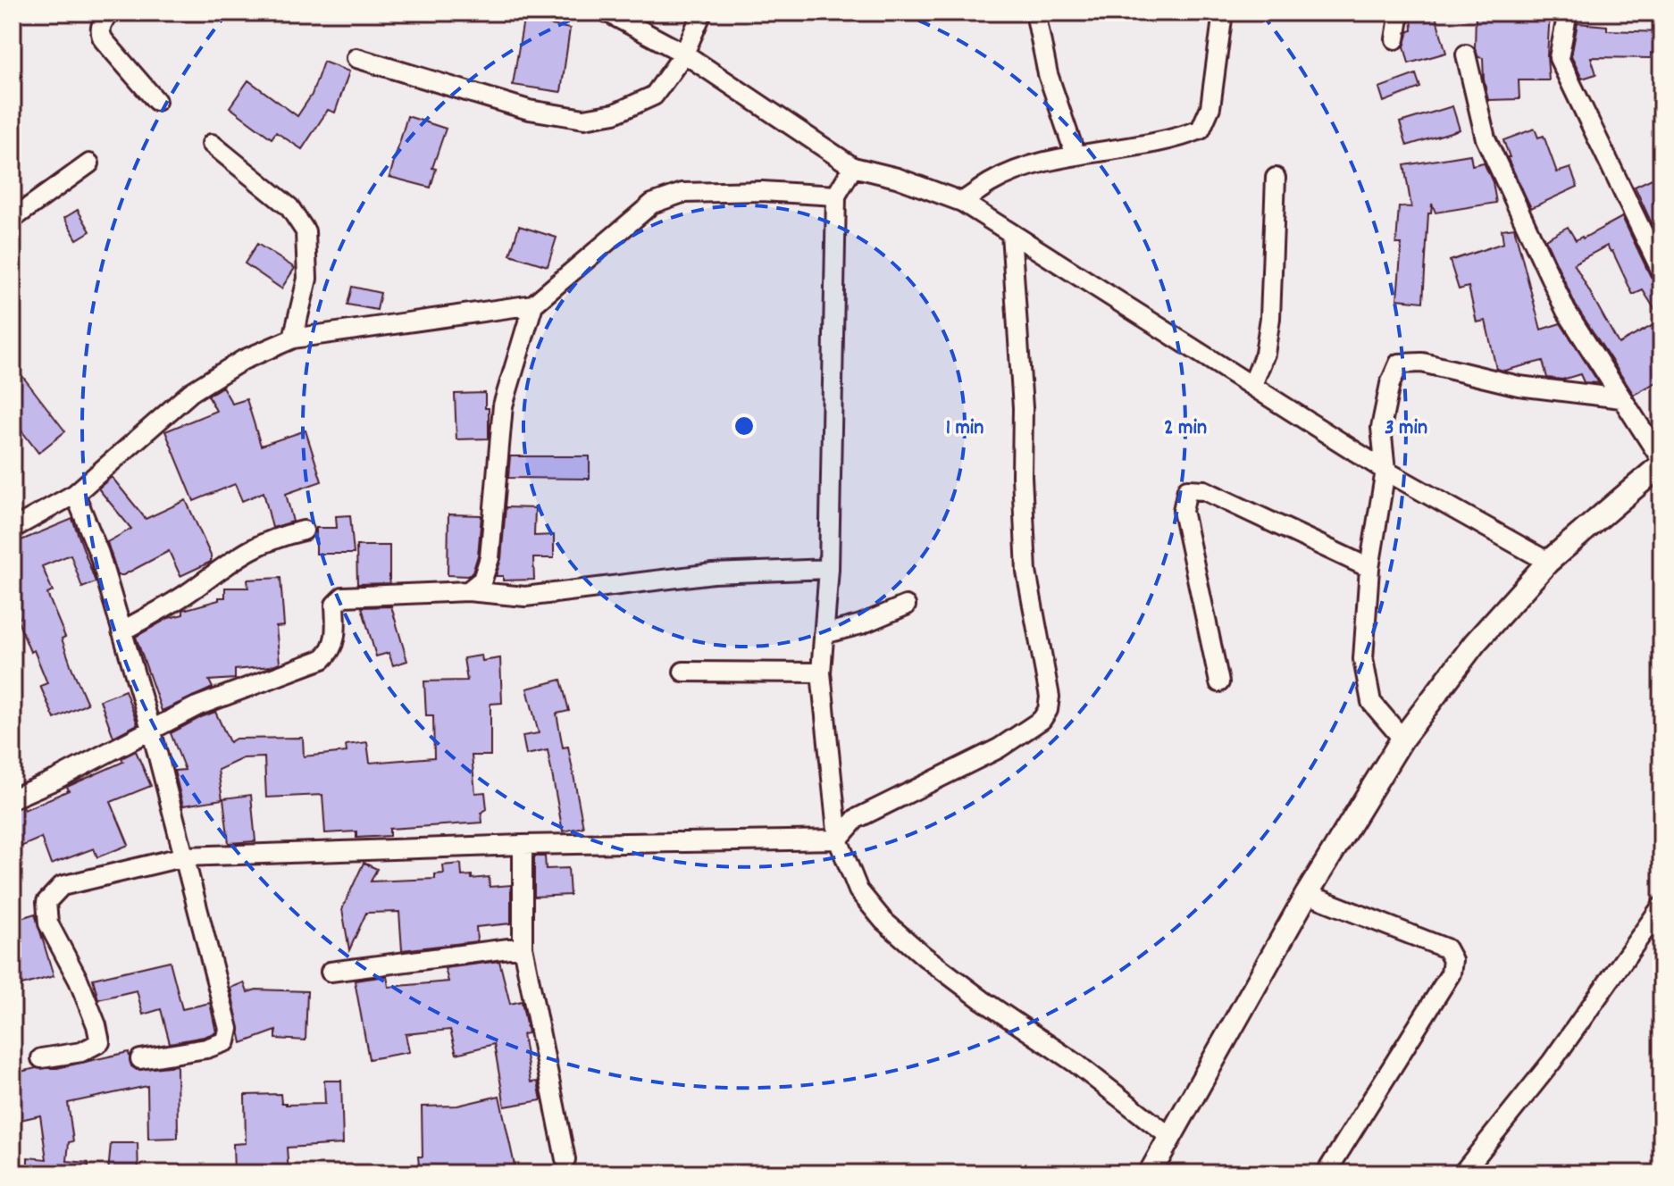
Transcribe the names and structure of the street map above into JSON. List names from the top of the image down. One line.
{"rings":["1 min","2 min","3 min"]}
